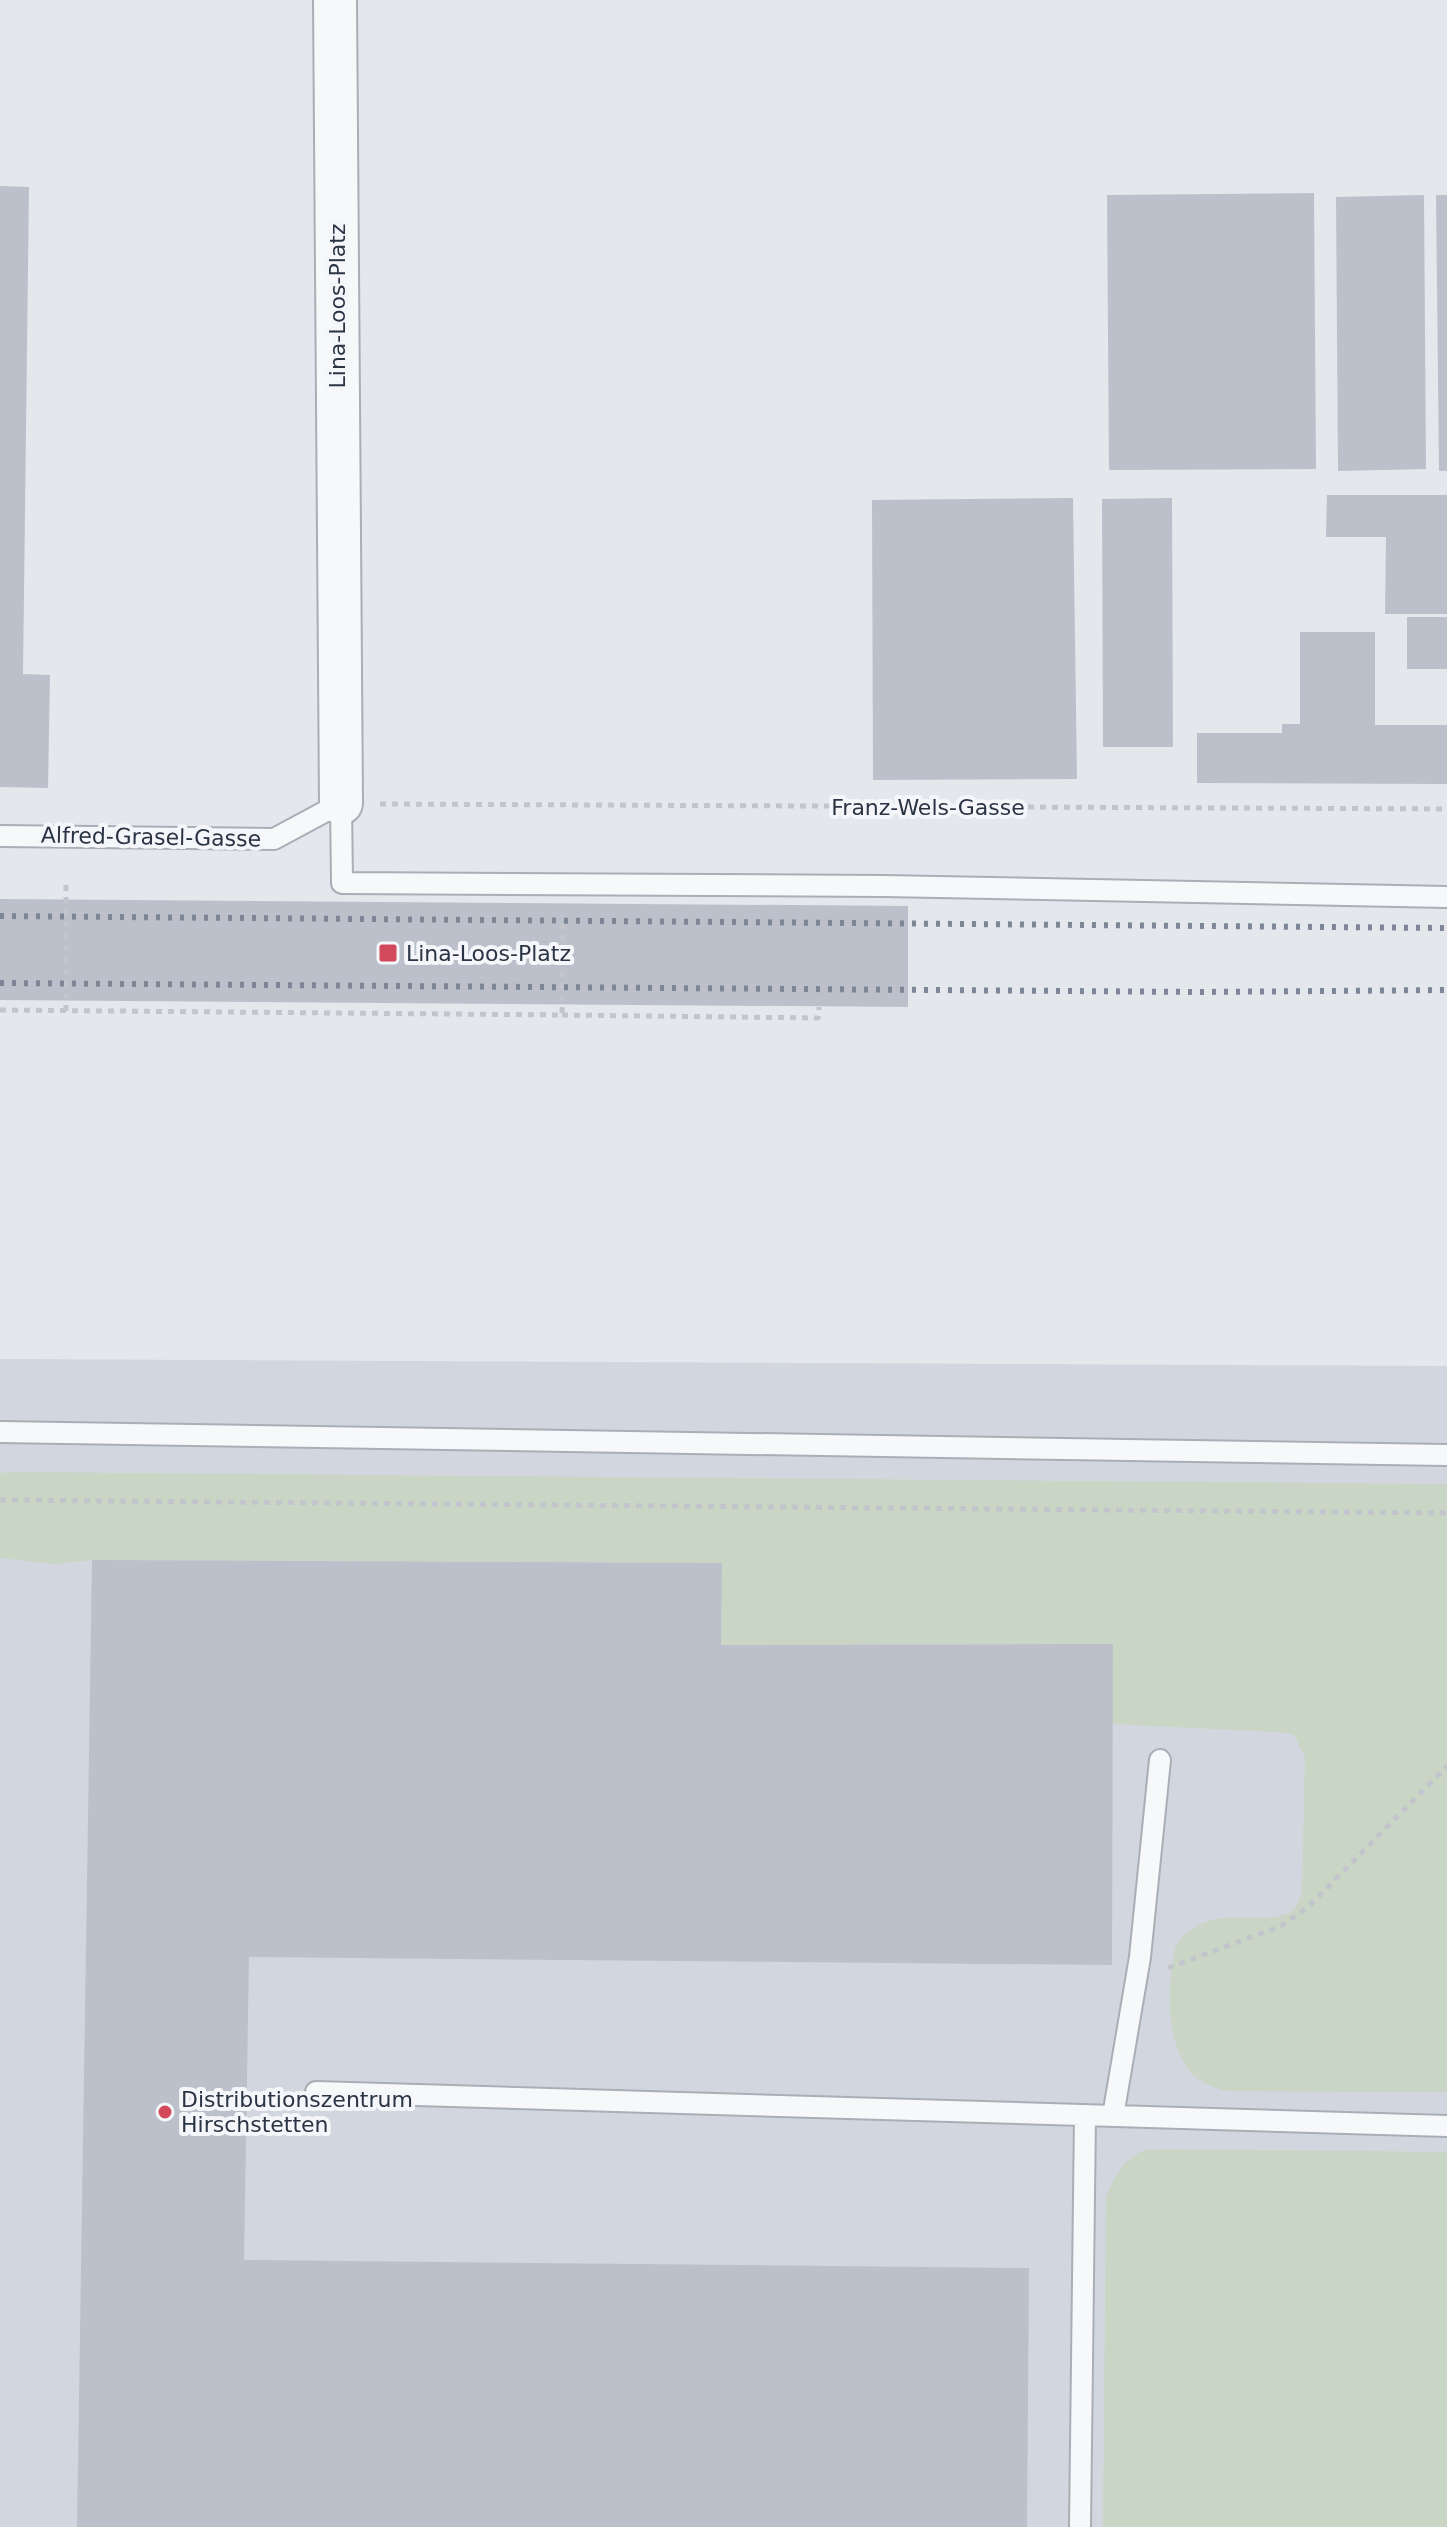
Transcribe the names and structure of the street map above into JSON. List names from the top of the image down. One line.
{"streets":{"street":["Lina-Loos-Platz"],"lane":["Alfred-Grasel-Gasse"],"path":["Franz-Wels-Gasse"]},"crossings":[["Lina-Loos-Platz","Alfred-Grasel-Gasse"]],"places":{"transit":["Lina-Loos-Platz"],"other":["Distributionszentrum Hirschstetten"]}}
